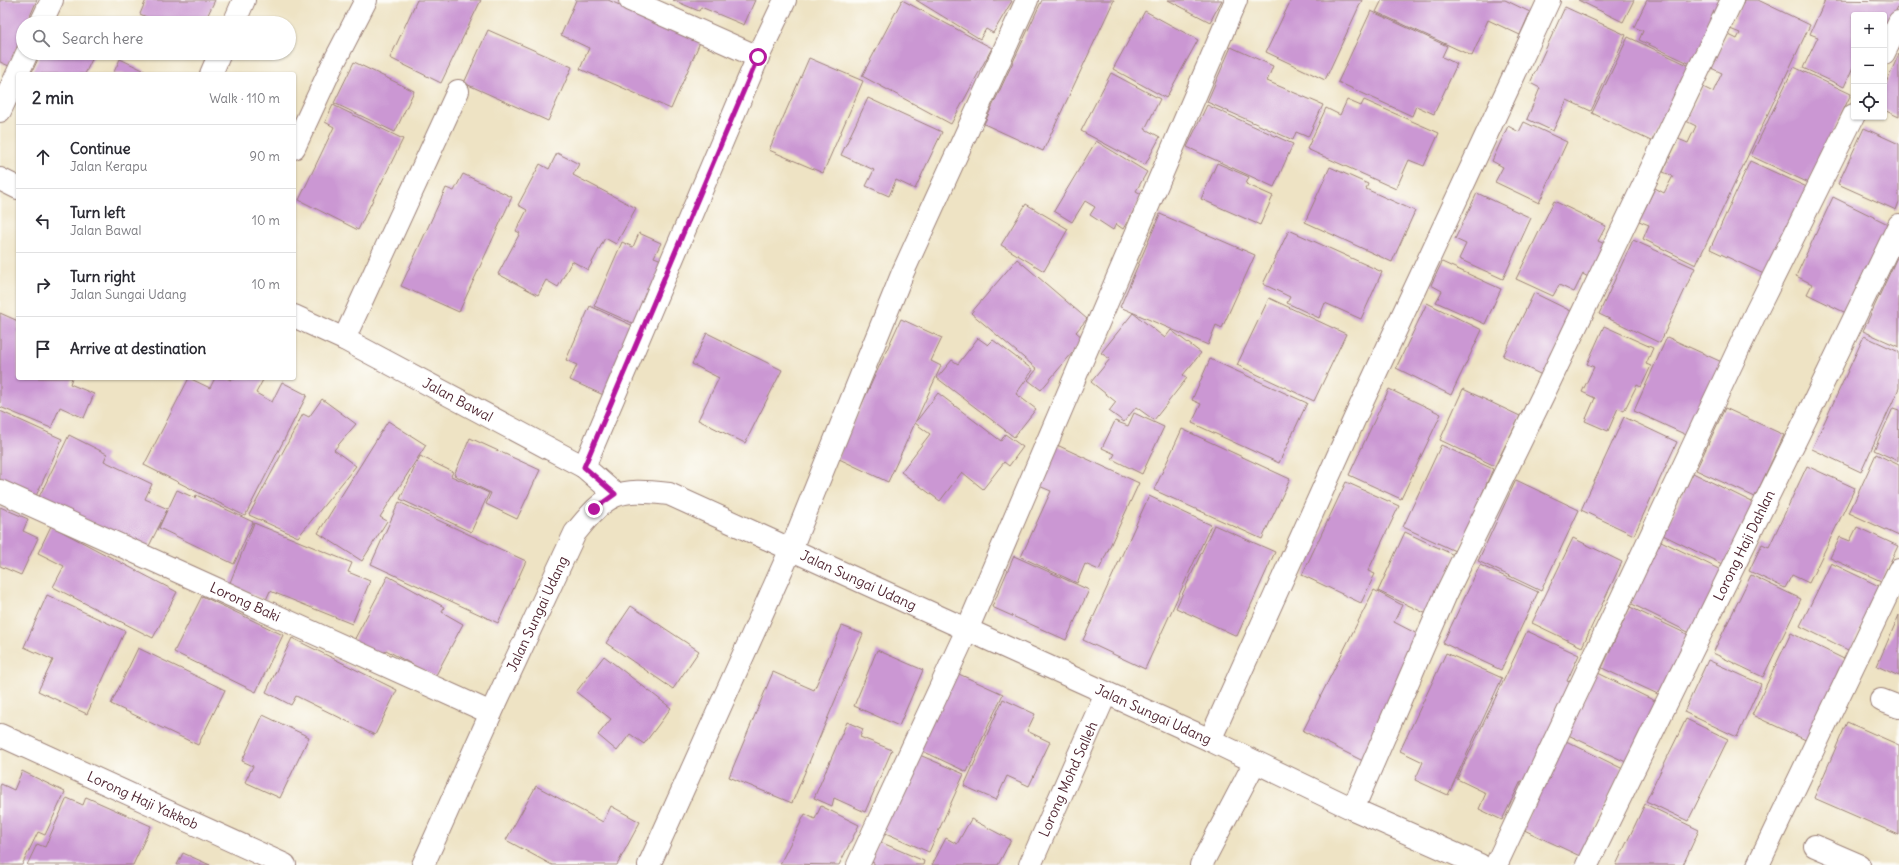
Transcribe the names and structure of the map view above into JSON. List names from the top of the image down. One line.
{"streets":{"street":["Jalan Bawal","Lorong Haji Dahlan","Jalan Sungai Udang","Lorong Baki","Lorong Mohd Salleh","Lorong Haji Yakkob"]},"crossings":[["Jalan Bawal","Jalan Sungai Udang"],["Jalan Sungai Udang","Lorong Baki"],["Jalan Sungai Udang","Lorong Mohd Salleh"]],"page":{"map_buttons":["+","−"],"search":"Search here","heading":["2 min","Walk · 110 m"],"list":[["Continue","Jalan Kerapu","90 m"],["Turn left","Jalan Bawal","10 m"],["Turn right","Jalan Sungai Udang","10 m"],"Arrive at destination"]}}
